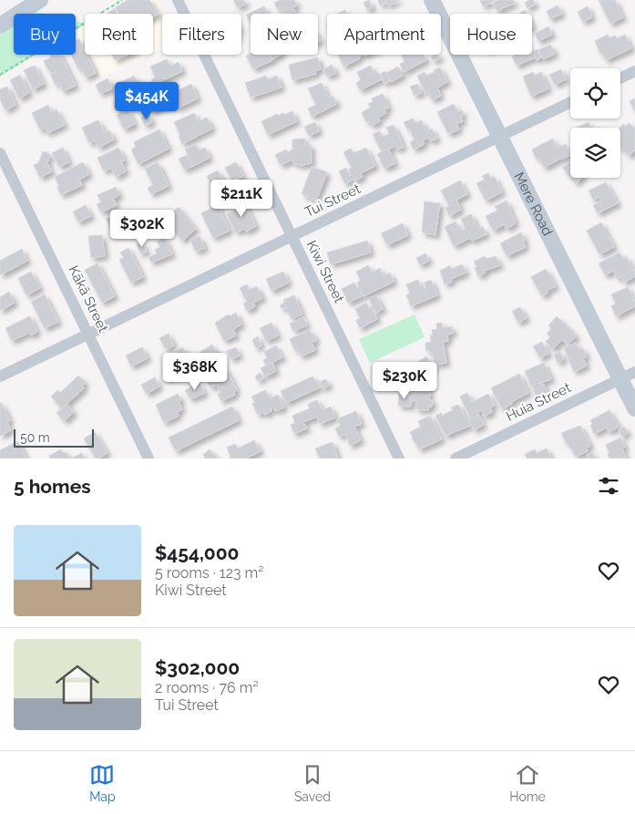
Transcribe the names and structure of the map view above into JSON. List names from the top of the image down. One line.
{"streets":{"street":["Tui Street","Mere Road","Kiwi Street","Kākā Street","Huia Street"]},"crossings":[["Tui Street","Mere Road"],["Tui Street","Kiwi Street"],["Tui Street","Kākā Street"],["Mere Road","Huia Street"]],"scale_bar":"50 m","page":{"chip":["Buy","Rent","Filters","New","Apartment","House"],"price":["$454K","$211K","$302K","$368K","$230K"],"scale":"50 m","heading":"5 homes","list":[{"name":"$454,000","note":"5 rooms · 123 m² · Kiwi Street"},{"name":"$302,000","note":"2 rooms · 76 m² · Tui Street"}],"tabs":["Map","Saved","Home"]}}
